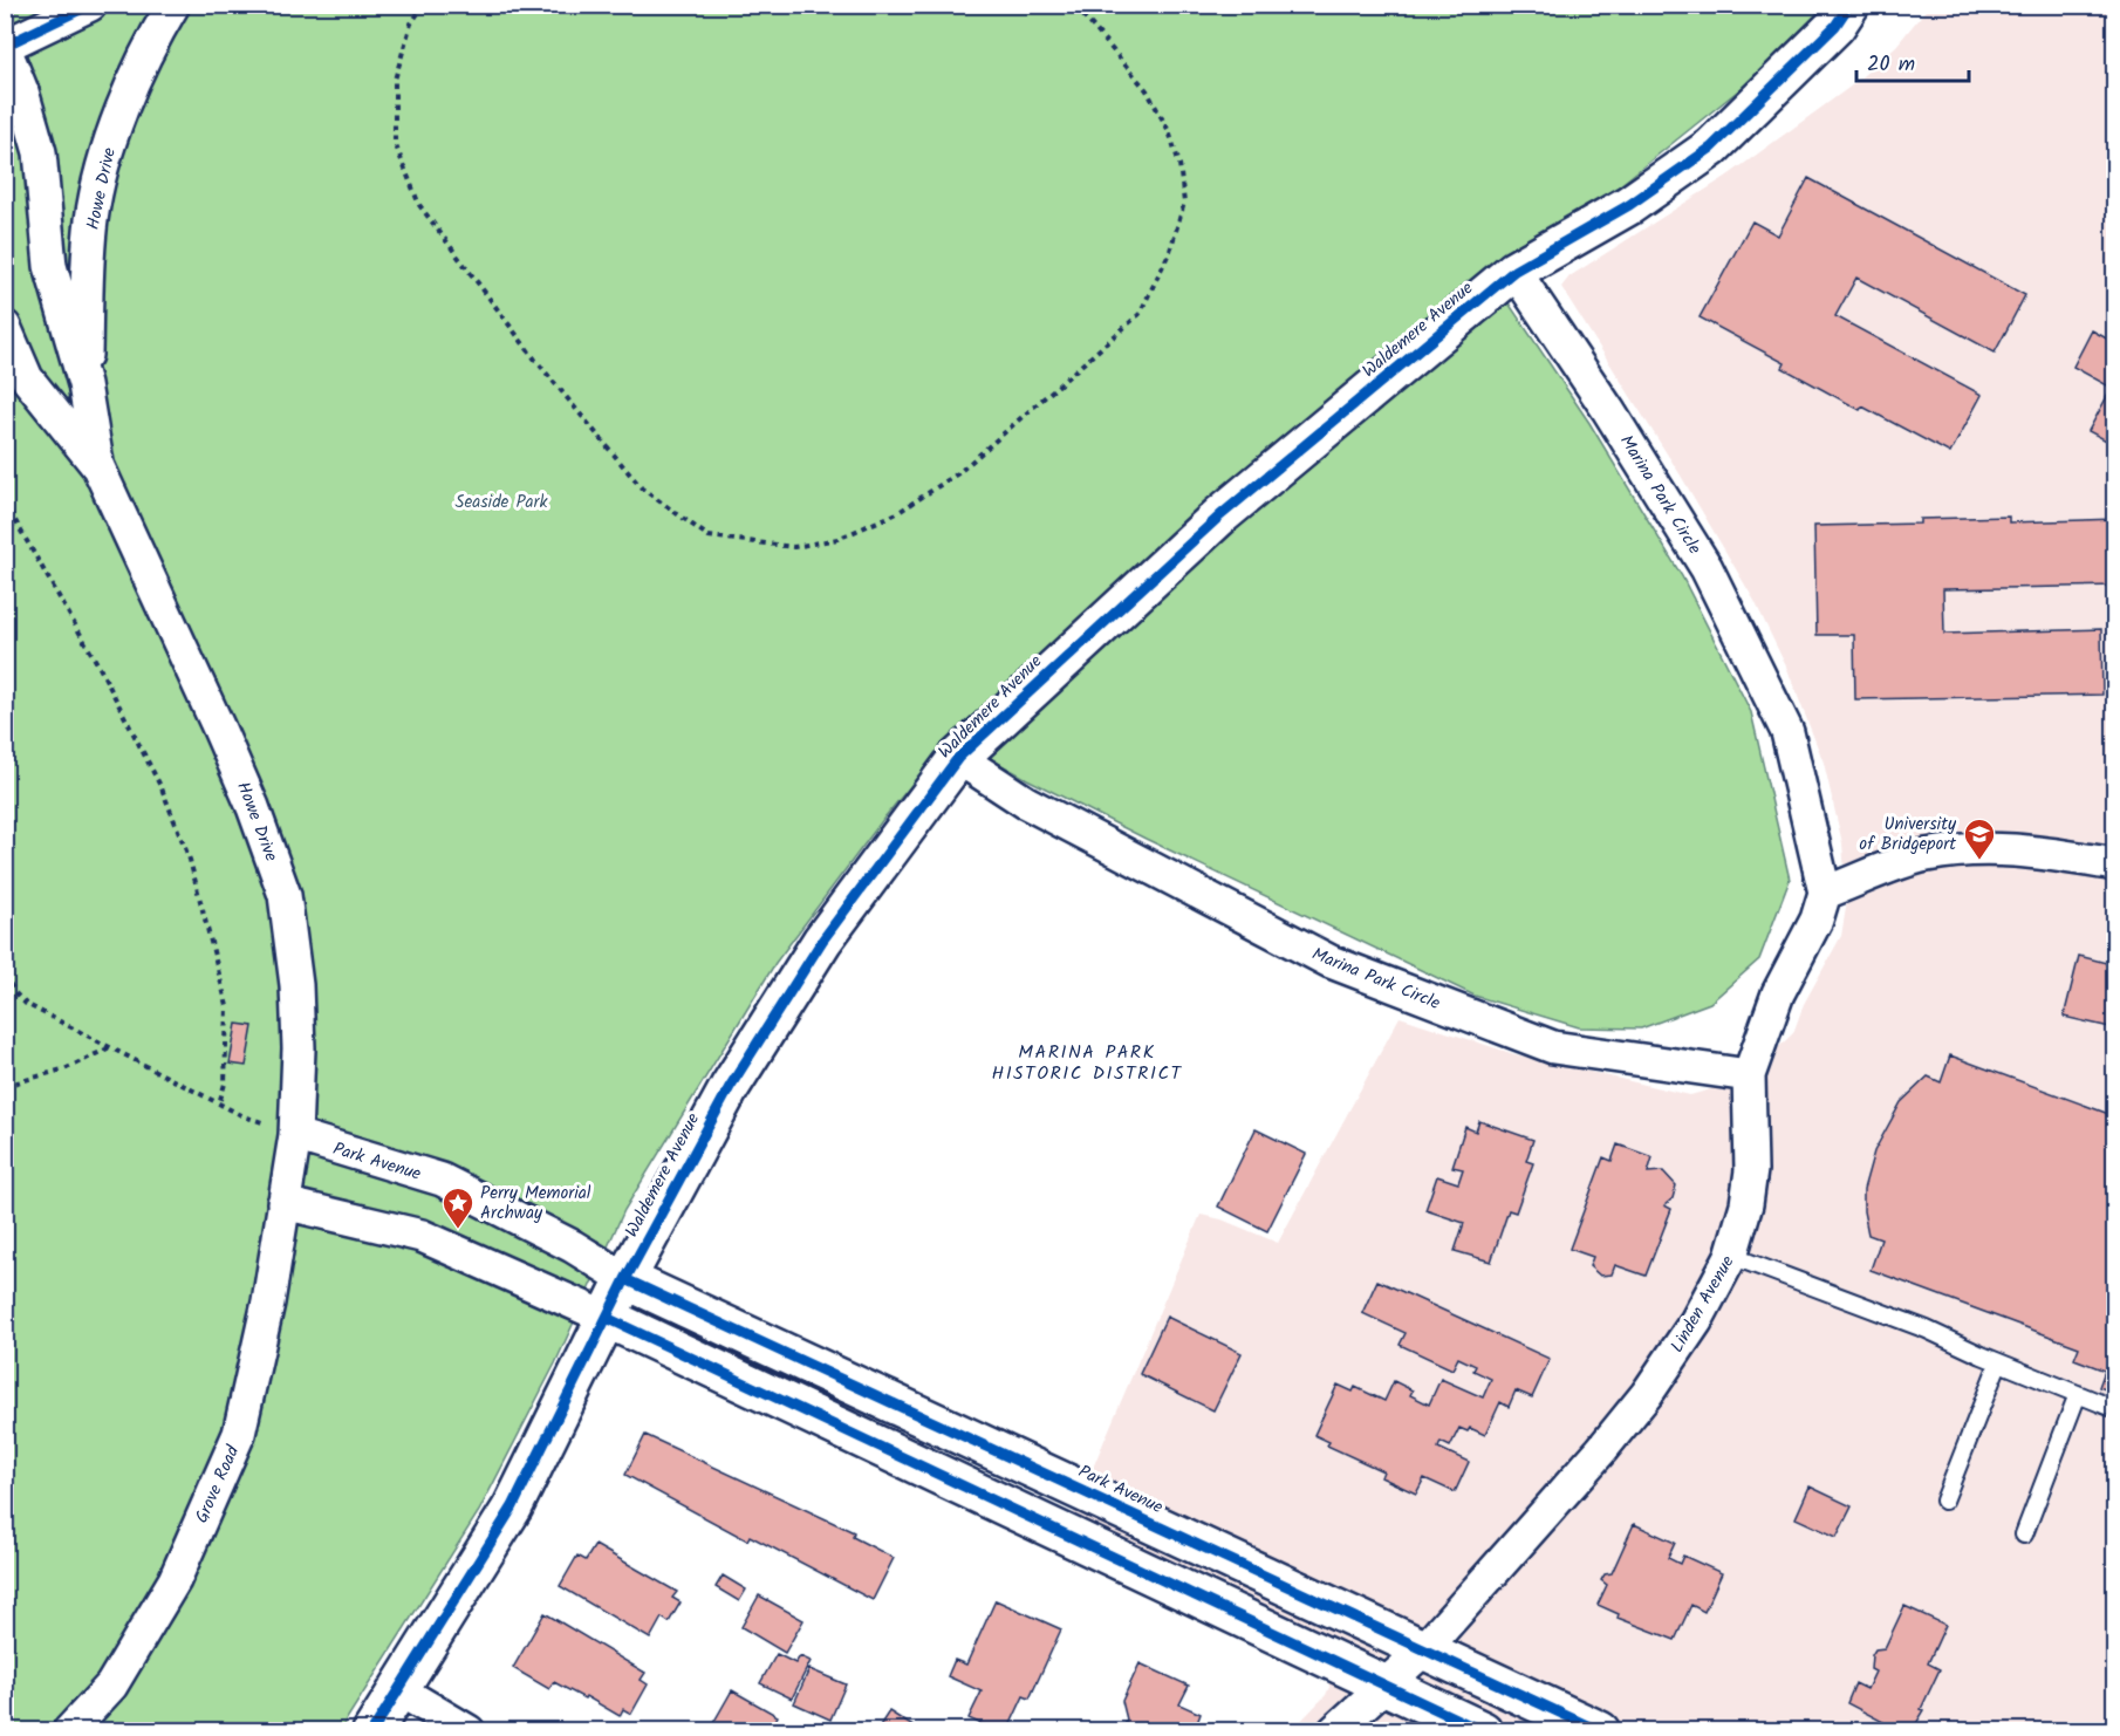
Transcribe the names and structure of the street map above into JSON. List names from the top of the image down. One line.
{"streets":{"street":["Howe Drive","Waldemere Avenue","Marina Park Circle","Park Avenue","Linden Avenue","Grove Road"]},"crossings":[["Howe Drive","Park Avenue"],["Howe Drive","Grove Road"],["Waldemere Avenue","Marina Park Circle"],["Waldemere Avenue","Park Avenue"],["Marina Park Circle","Linden Avenue"],["Park Avenue","Linden Avenue"]],"districts":["MARINA PARK HISTORIC DISTRICT"],"parks":["Seaside Park"],"places":{"school or university":["University of Bridgeport"],"place":["Perry Memorial Archway"]},"scale_bar":"20 m"}
